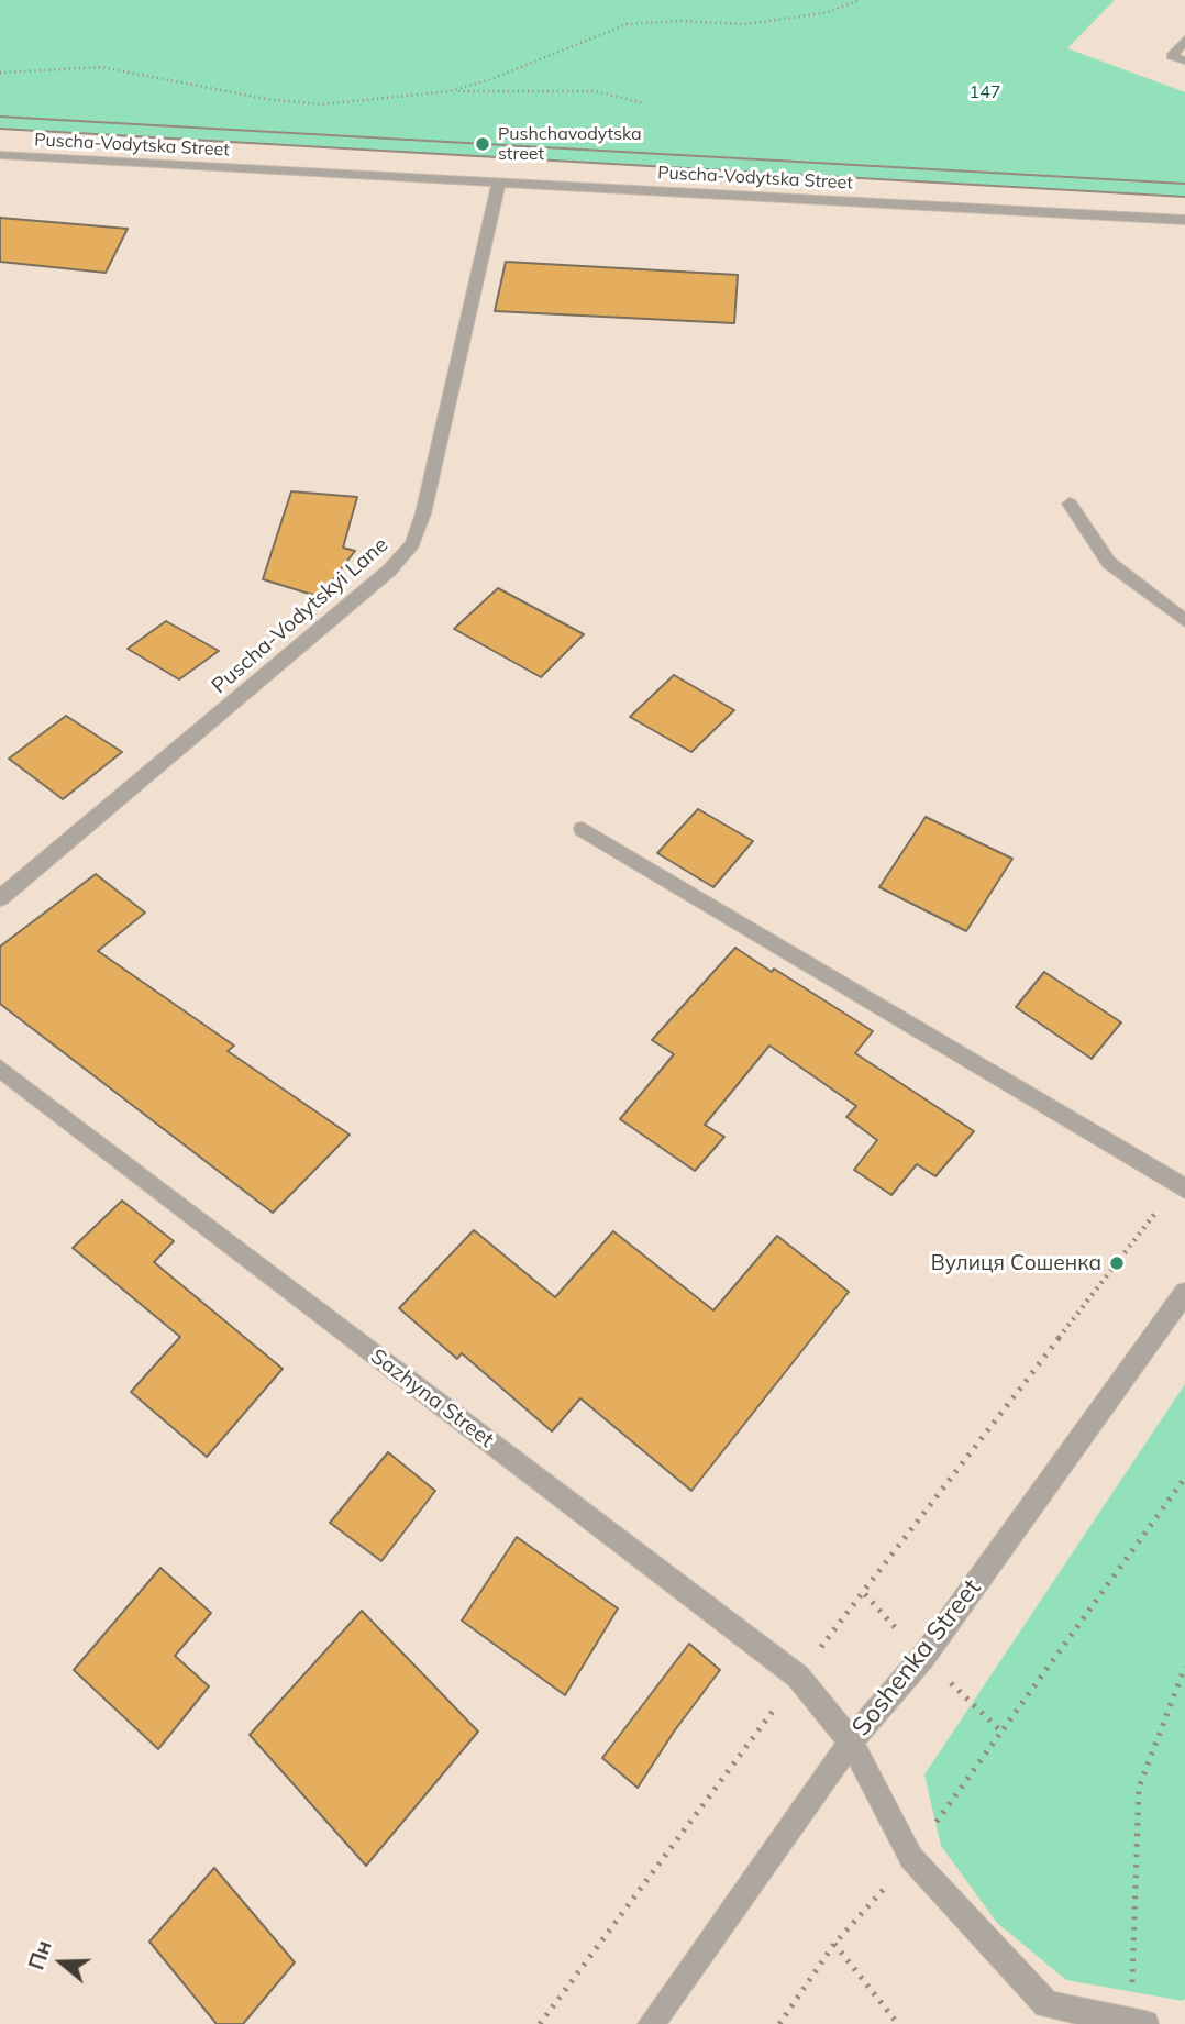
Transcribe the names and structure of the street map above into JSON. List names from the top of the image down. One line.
{"streets":{"street":["Puscha-Vodytska Street","Puscha-Vodytskyi Lane","Sazhyna Street","Soshenka Street"]},"crossings":[["Puscha-Vodytska Street","Puscha-Vodytskyi Lane"],["Sazhyna Street","Soshenka Street"]],"parks":["147"],"places":["Pushchavodytska street","Вулиця Сошенка"],"north":"left"}
